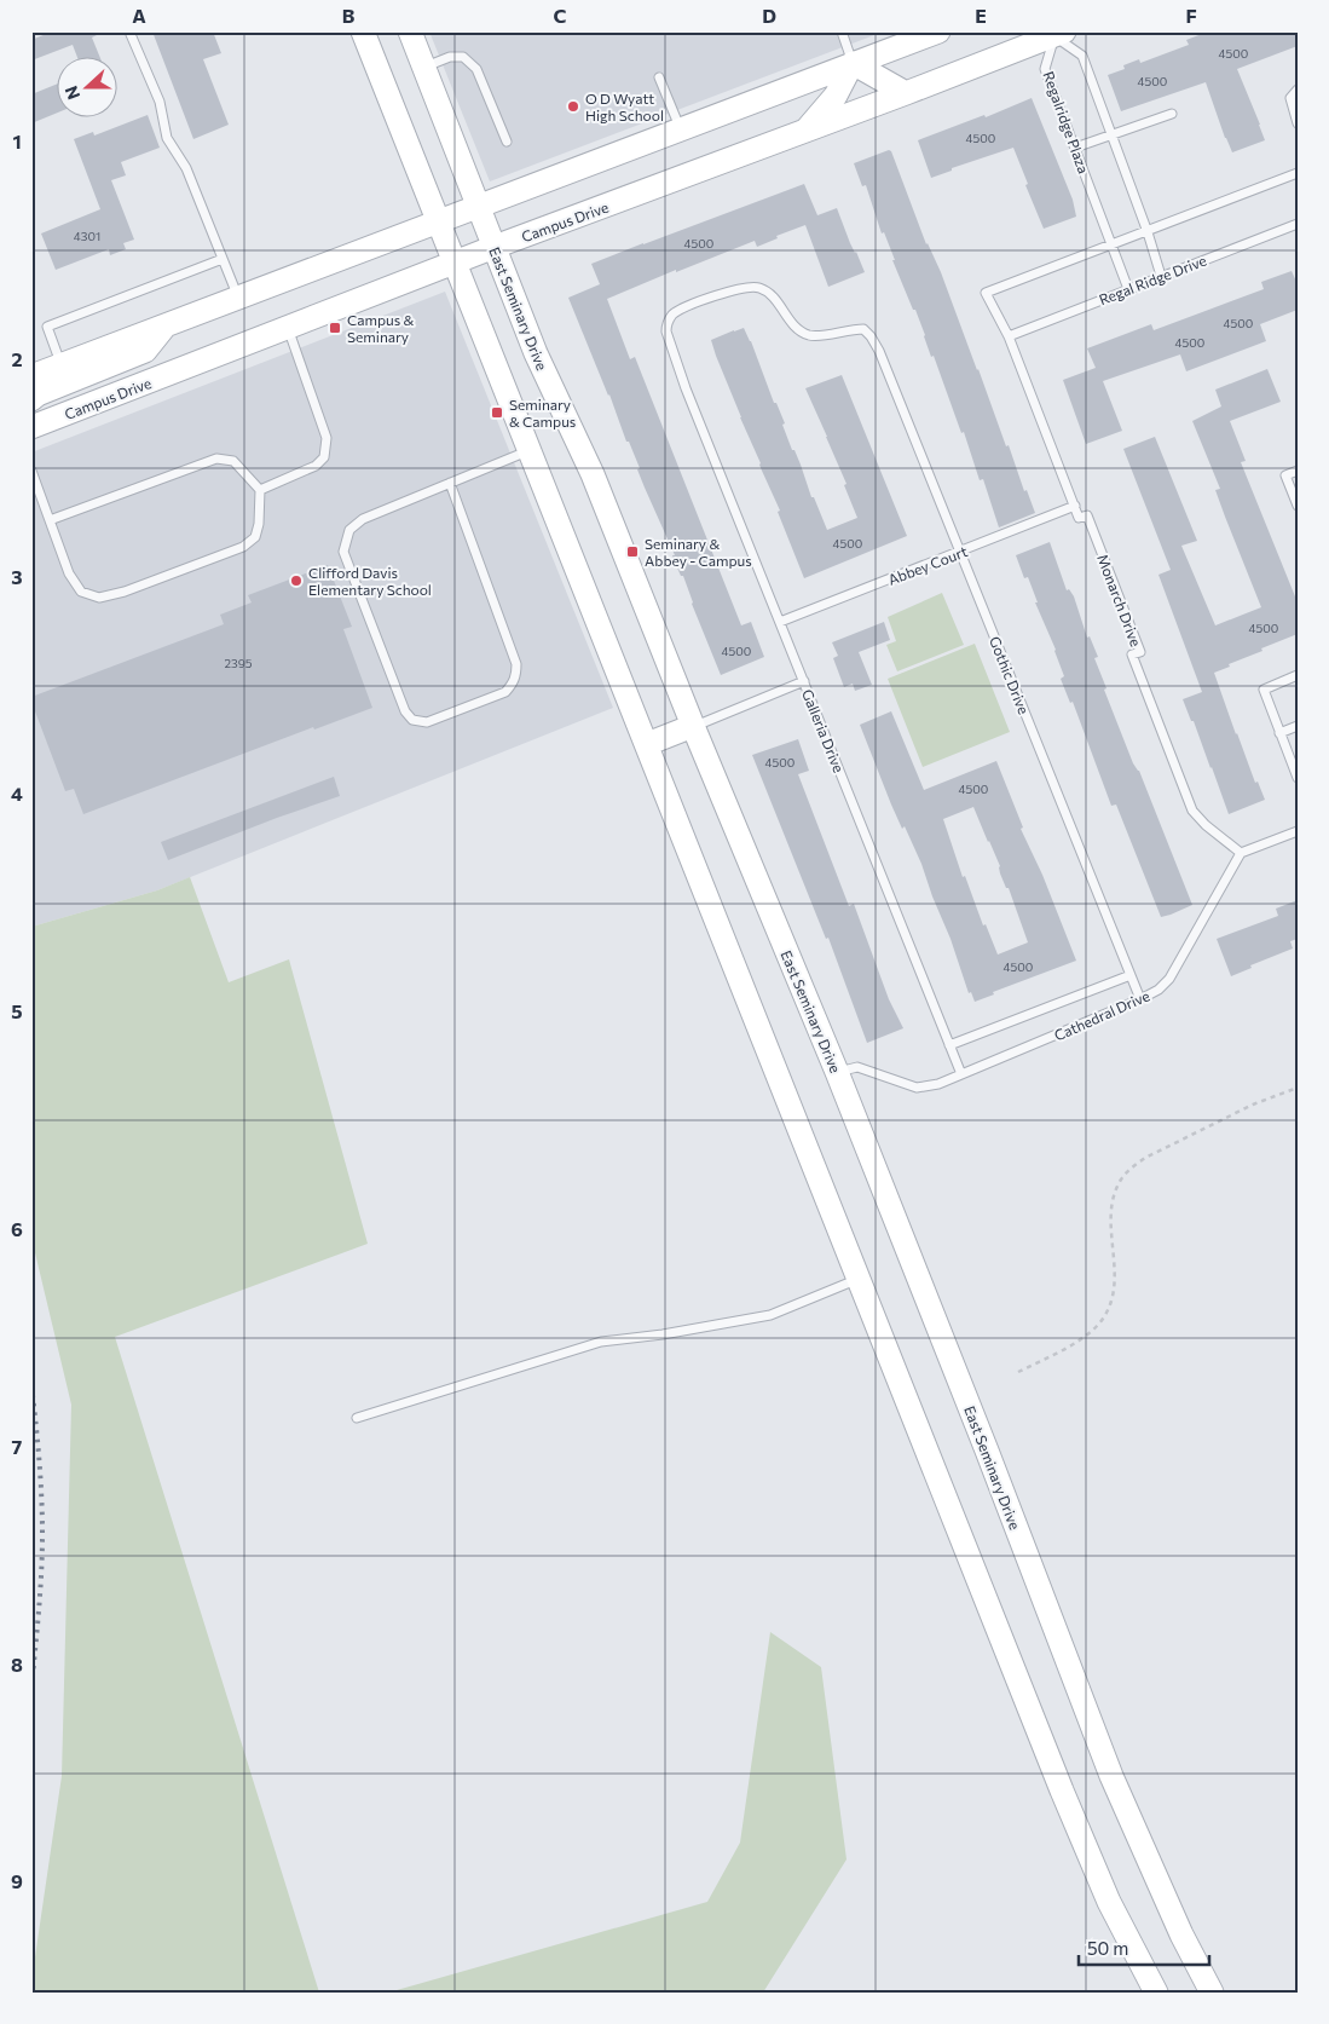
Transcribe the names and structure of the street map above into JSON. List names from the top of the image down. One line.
{"streets":{"main road":["Campus Drive","East Seminary Drive"],"lane":["Regalridge Plaza","Regal Ridge Drive","Abbey Court","Monarch Drive","Gothic Drive","Galleria Drive","Cathedral Drive"]},"crossings":[["Regalridge Plaza","Campus Drive"],["Regalridge Plaza","Regal Ridge Drive"],["Regalridge Plaza","Monarch Drive"],["Campus Drive","East Seminary Drive"],["Regal Ridge Drive","Monarch Drive"],["East Seminary Drive","Cathedral Drive"],["Abbey Court","Monarch Drive"],["Abbey Court","Gothic Drive"],["Abbey Court","Galleria Drive"],["Monarch Drive","Cathedral Drive"],["Gothic Drive","Galleria Drive"],["Gothic Drive","Cathedral Drive"],["Galleria Drive","Cathedral Drive"]],"places":{"other":["O D Wyatt High School","Clifford Davis Elementary School"],"transit":["Campus & Seminary","Seminary & Campus","Seminary & Abbey - Campus"]},"house_numbers":["4500","4500","4500","4301","4500","4500","4500","4500","4500","4500","2395","4500","4500","4500"],"scale_bar":"50 m","north":"left","grid":{"columns":["A","B","C","D","E","F"],"rows":["1","2","3","4","5","6","7","8","9"]}}
